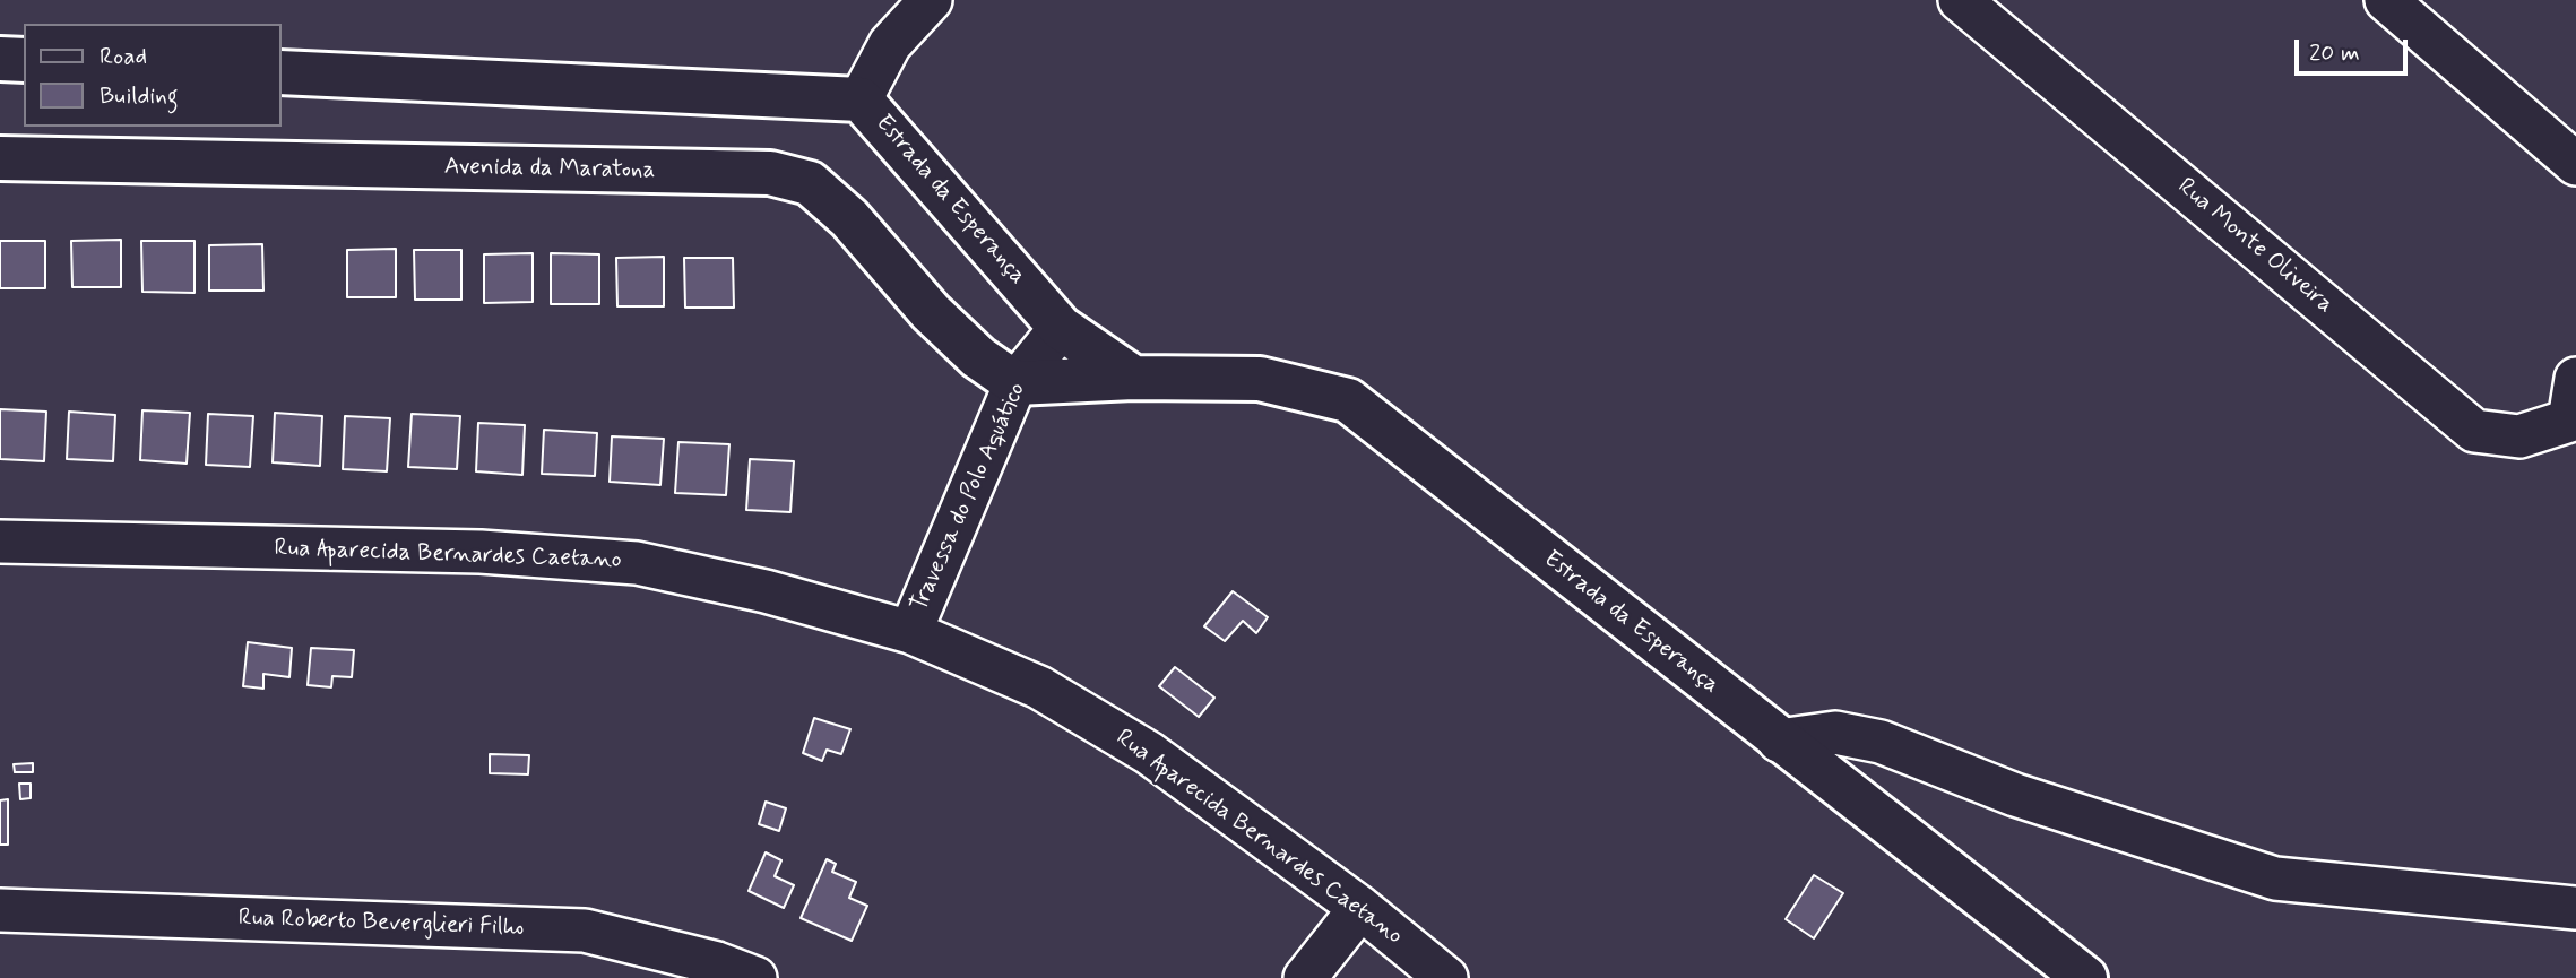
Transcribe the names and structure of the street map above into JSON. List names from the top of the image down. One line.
{"streets":{"street":["Avenida da Maratona","Estrada da Esperança","Rua Monte Oliveira","Travessa do Polo Aquático","Rua Aparecida Bernardes Caetano","Rua Roberto Beverglieri Filho"]},"crossings":[["Avenida da Maratona","Estrada da Esperança"],["Avenida da Maratona","Travessa do Polo Aquático"],["Estrada da Esperança","Travessa do Polo Aquático"],["Travessa do Polo Aquático","Rua Aparecida Bernardes Caetano"]],"legend":["Road","Building"],"scale_bar":"20 m"}
